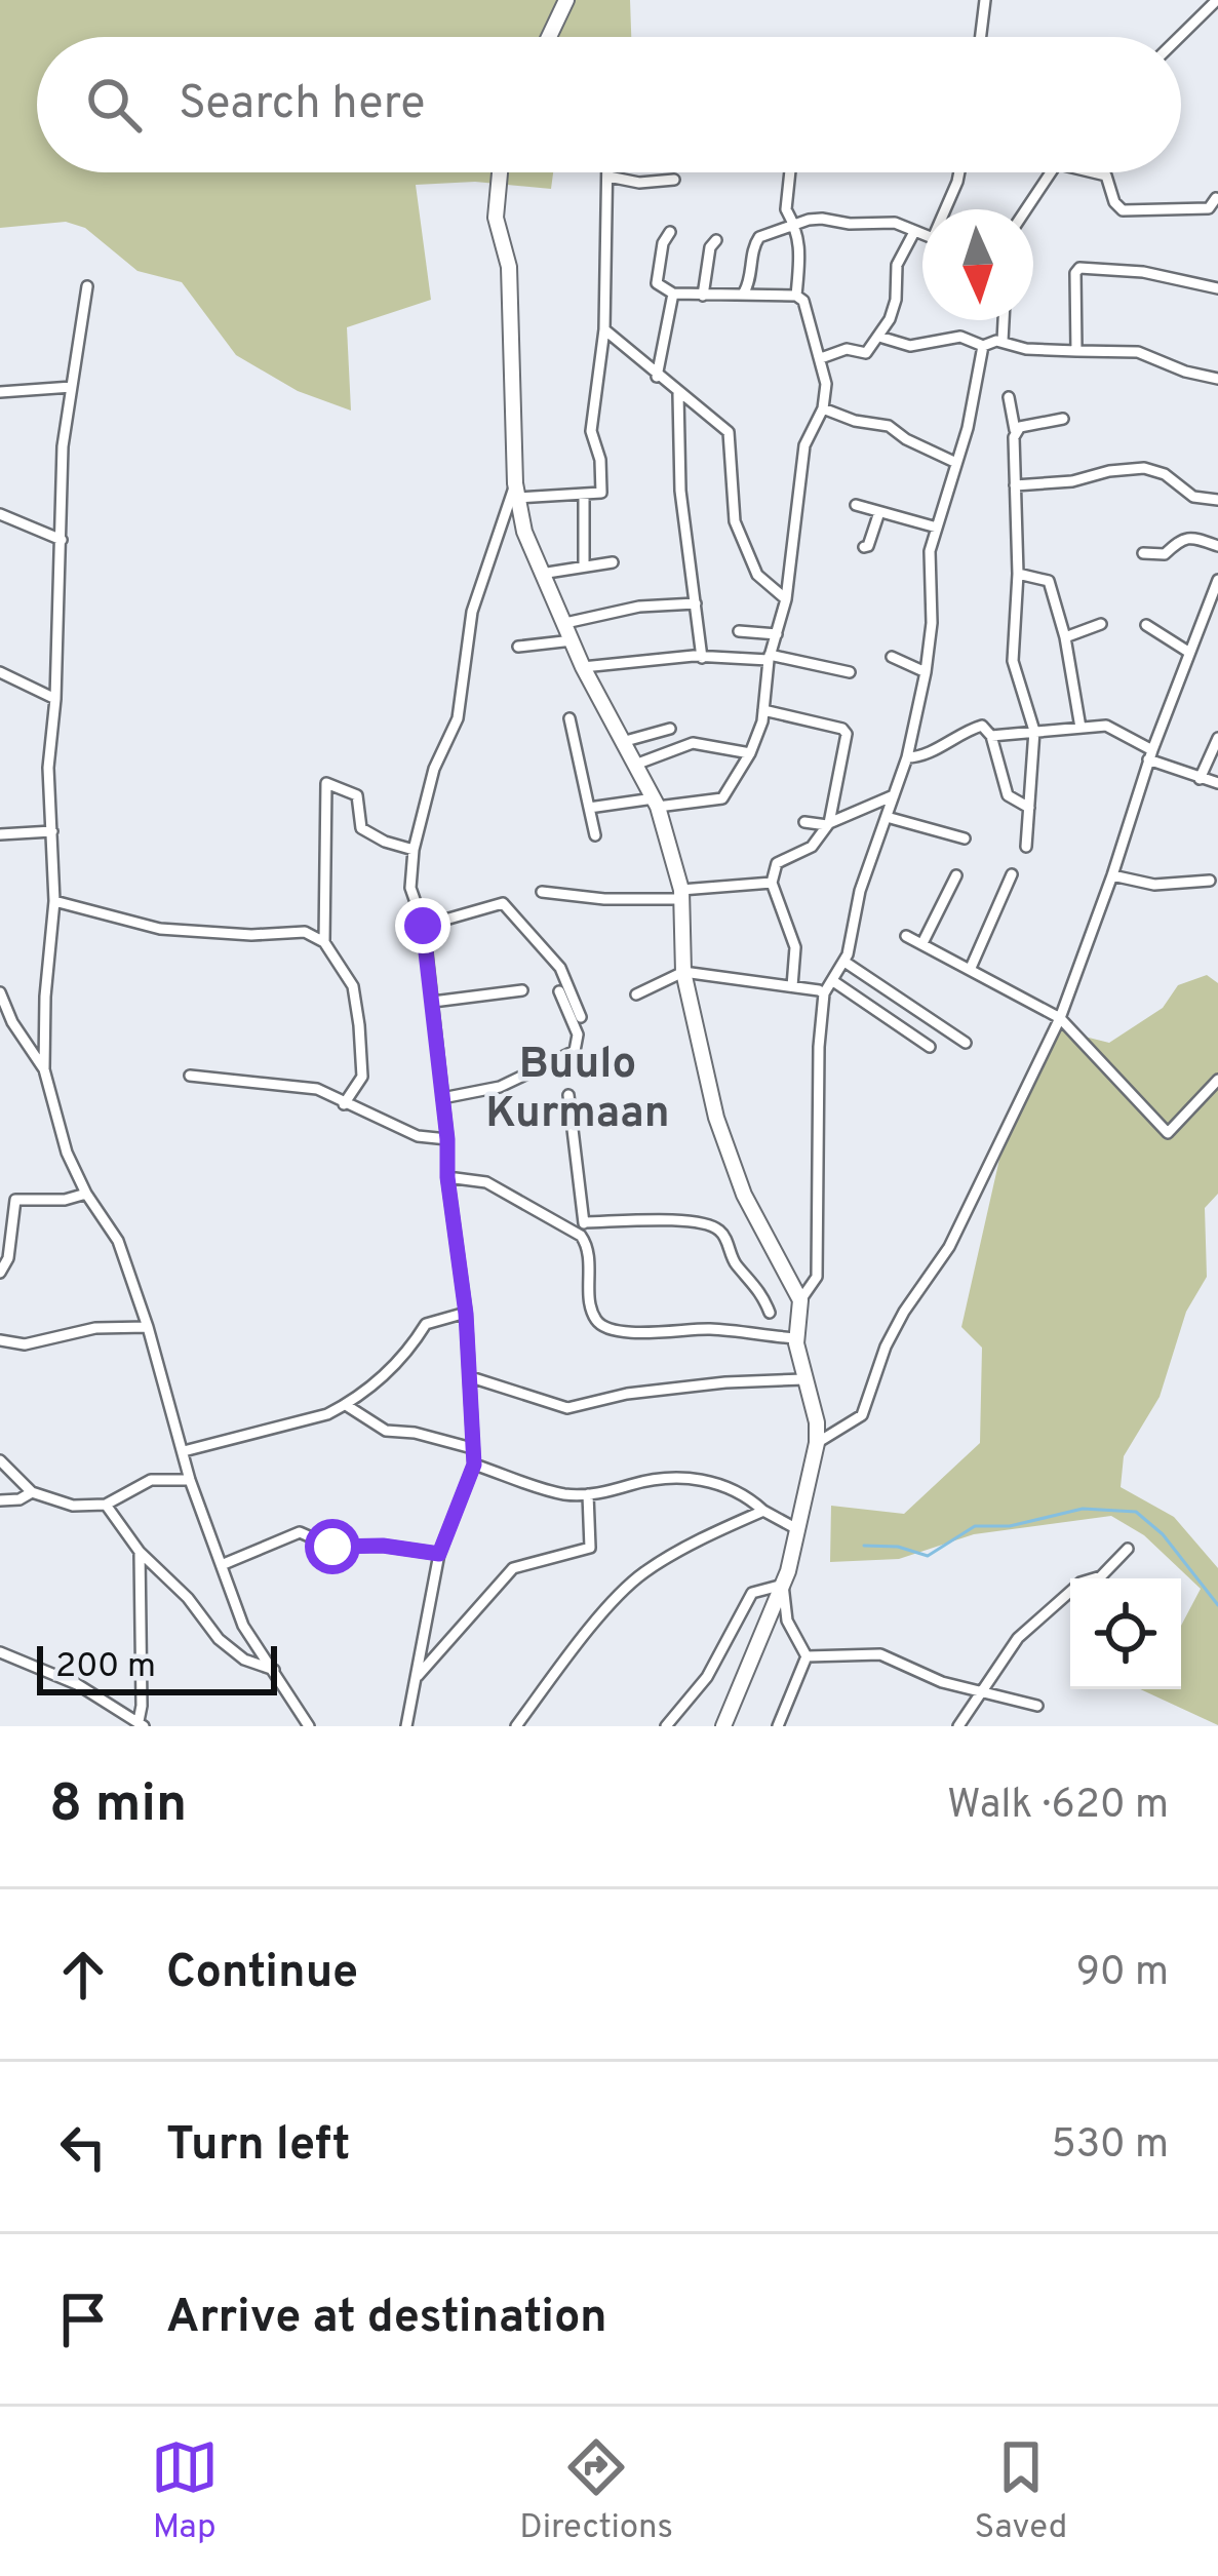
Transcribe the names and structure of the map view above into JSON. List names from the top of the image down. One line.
{"districts":["Buulo Kurmaan"],"scale_bar":"200 m","north":"bottom","page":{"search":"Search here","scale":"200 m","heading":["8 min","Walk · 620 m"],"list":[["Continue","90 m"],["Turn left","530 m"],"Arrive at destination"],"nav":["Map","Directions","Saved"]}}
